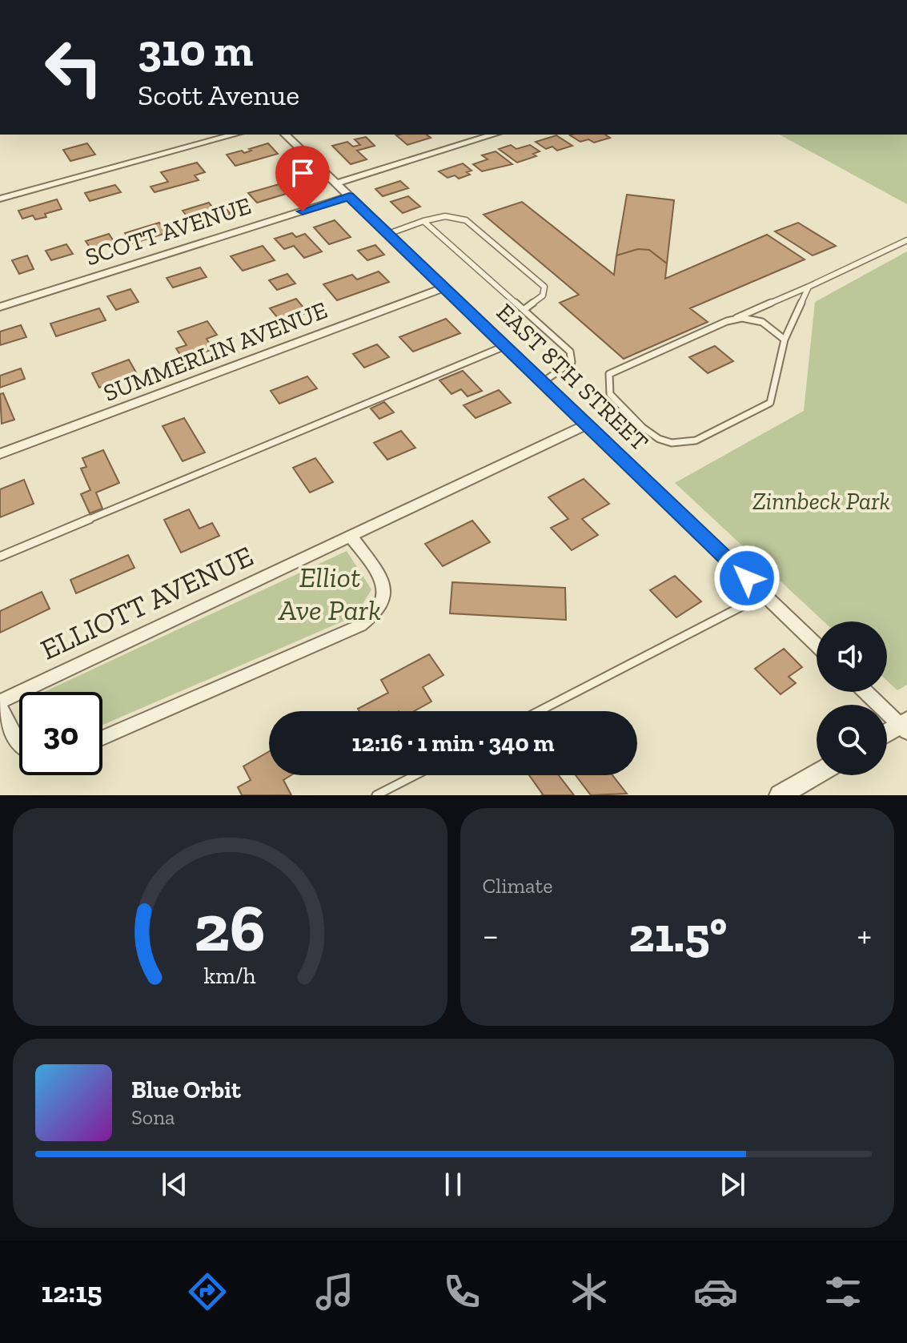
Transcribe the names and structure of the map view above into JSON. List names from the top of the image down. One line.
{"streets":{"street":["SCOTT AVENUE","SUMMERLIN AVENUE","EAST 8TH STREET","ELLIOTT AVENUE"]},"crossings":[["SCOTT AVENUE","EAST 8TH STREET"],["SUMMERLIN AVENUE","EAST 8TH STREET"],["EAST 8TH STREET","ELLIOTT AVENUE"]],"parks":["Zinnbeck Park","Elliot Ave Park"],"page":{"turn":["310 m","Scott Avenue"],"limit":"30","trip":"12:16 · 1 min · 340 m","tile":"Climate","heat":["−","21.5°","+"],"song":["Blue Orbit","Sona"],"tabs":"12:15","gauge":["26","km/h"]}}
